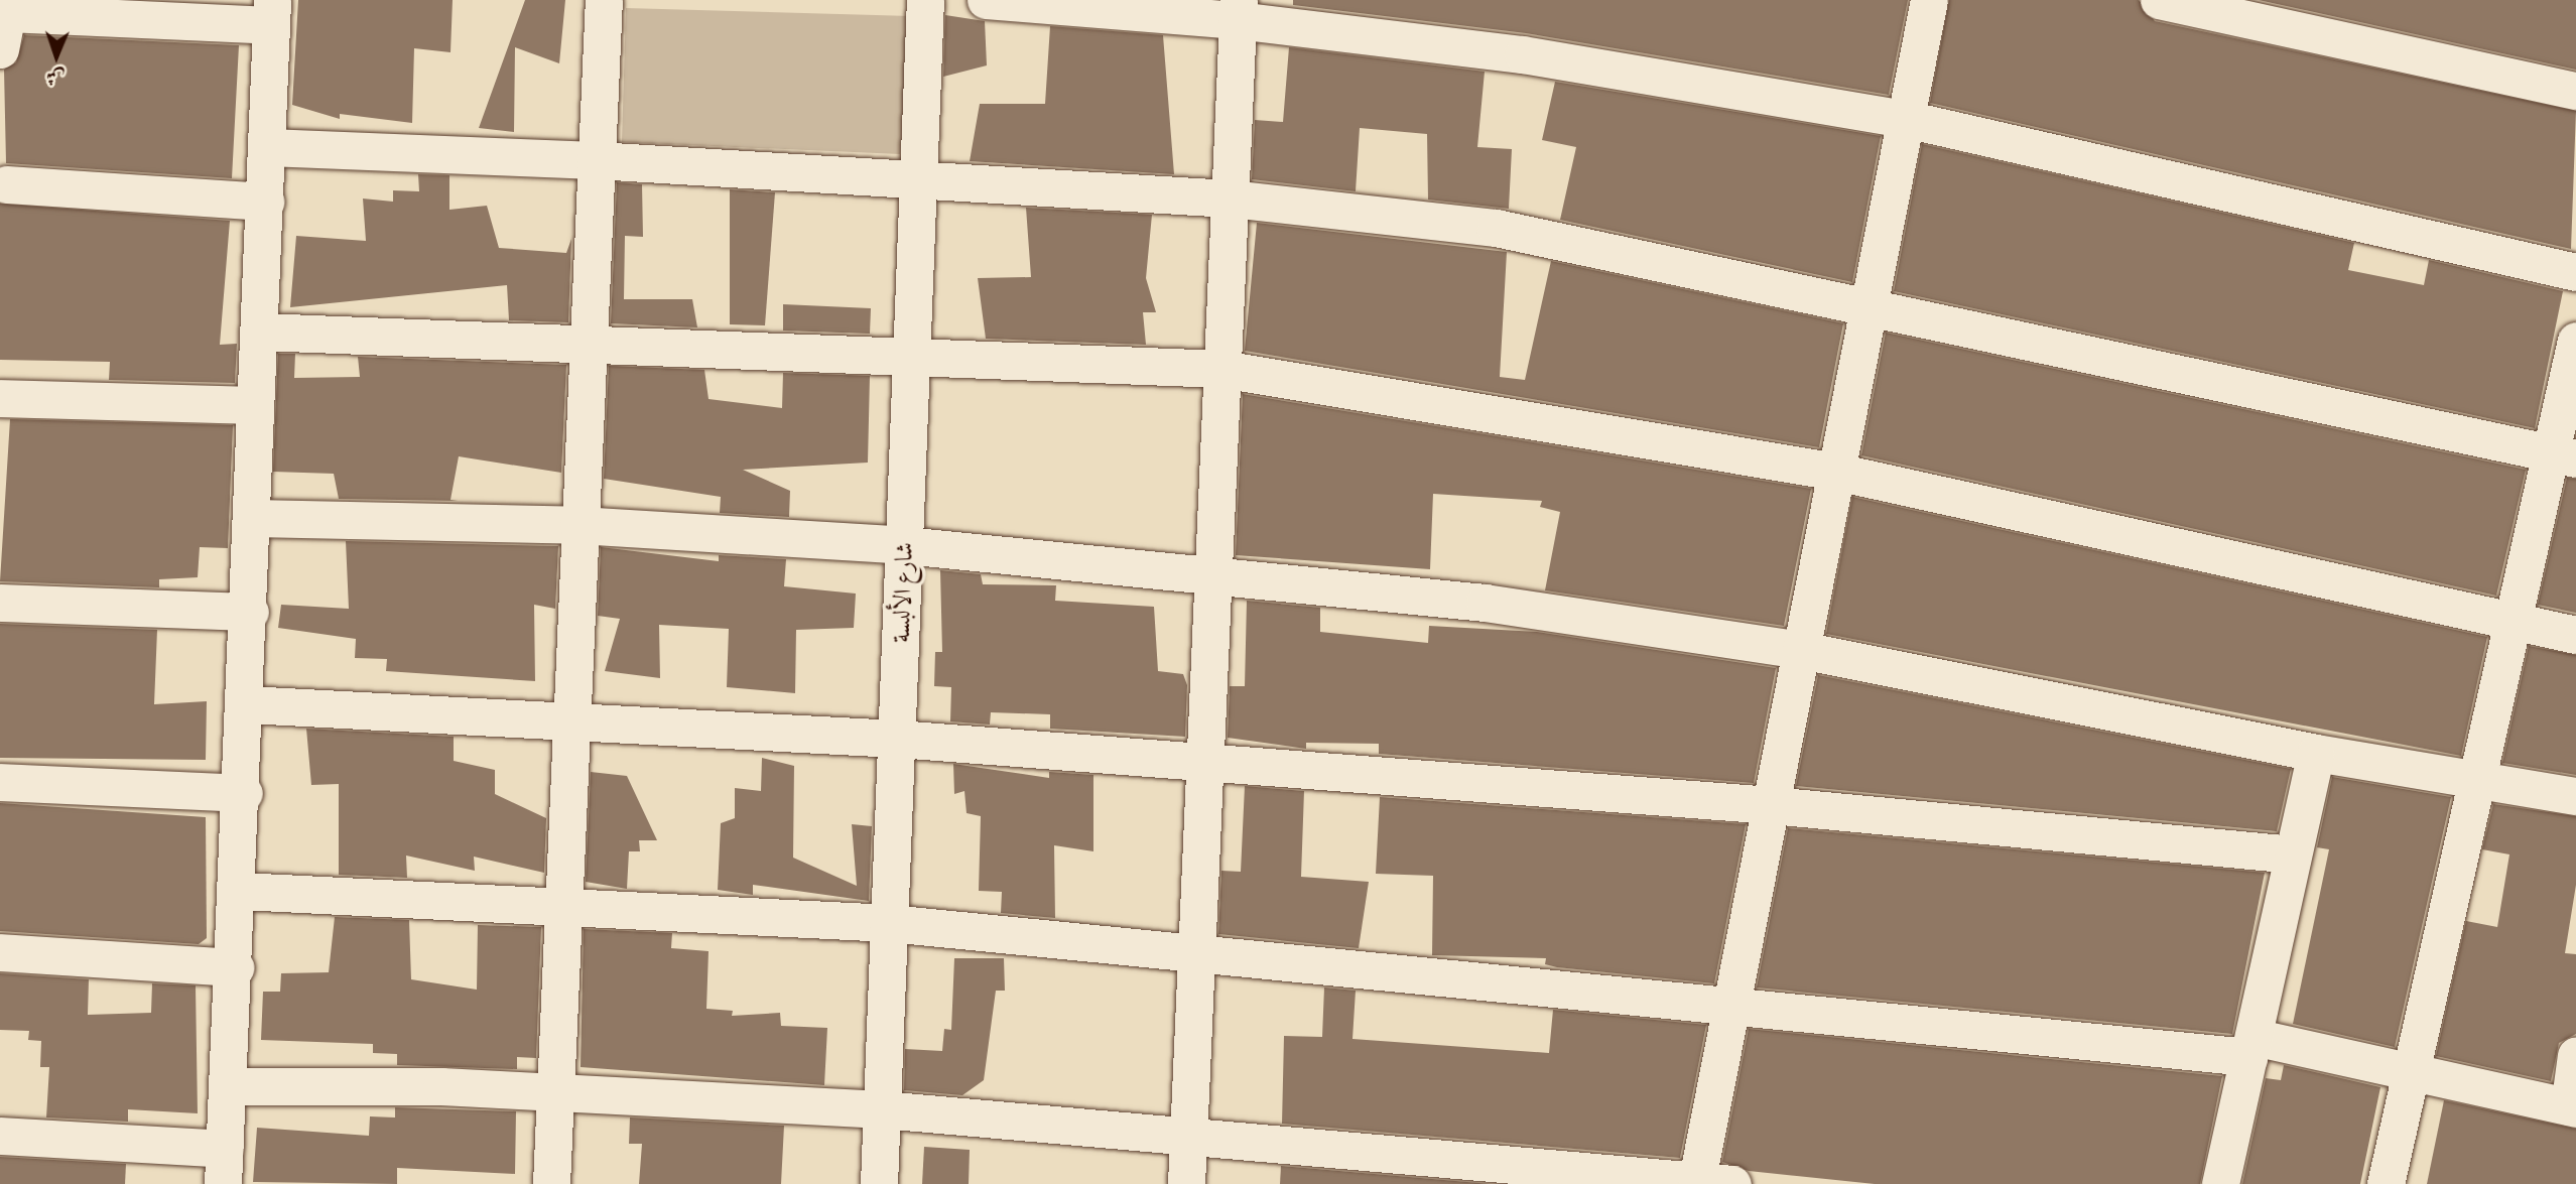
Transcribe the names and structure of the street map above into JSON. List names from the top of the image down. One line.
{"streets":{"street":["شارع الألبسة"]},"north":"bottom"}
